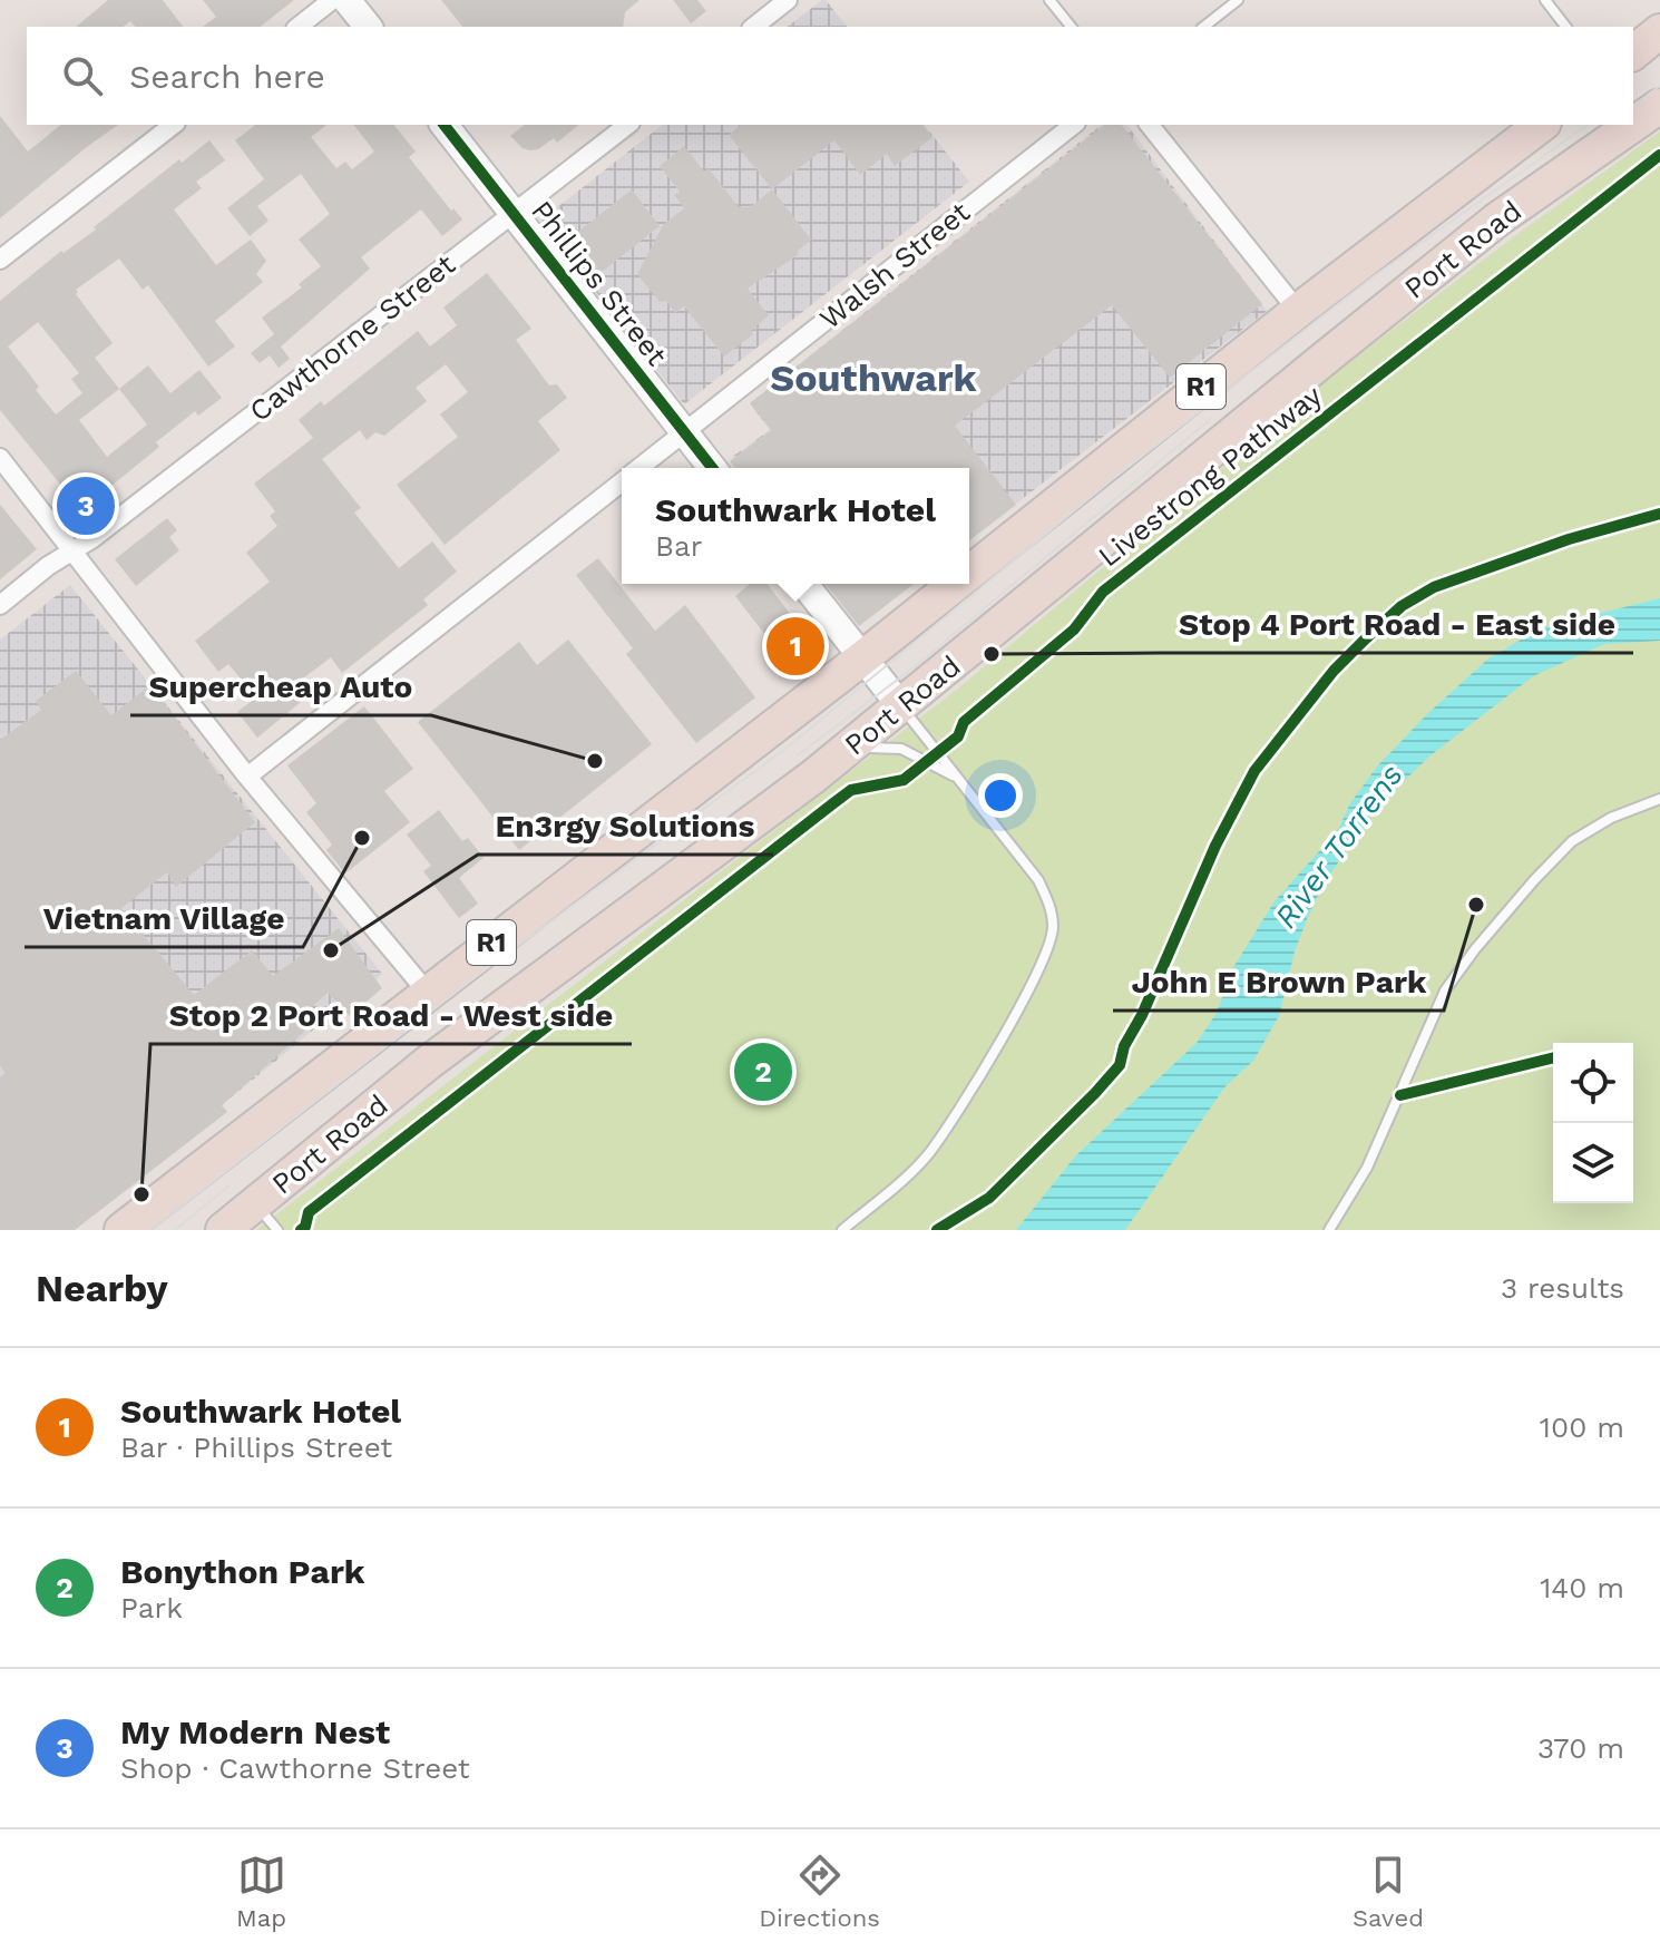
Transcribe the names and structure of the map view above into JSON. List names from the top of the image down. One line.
{"streets":{"highway":["Port Road","R1"],"street":["Walsh Street","Phillips Street","Cawthorne Street"],"cycle path":["Livestrong Pathway"]},"crossings":[["Walsh Street","Phillips Street"],["Phillips Street","Cawthorne Street"]],"districts":["Southwark"],"water":["River Torrens"],"places":["Stop 4 Port Road - East side","Supercheap Auto","Vietnam Village","John E Brown Park","En3rgy Solutions","Stop 2 Port Road - West side"],"page":{"search":"Search here","popup":["Southwark Hotel","Bar"],"pins":["3","1","2"],"heading":["Nearby","3 results"],"list":[{"mark":"1","name":"Southwark Hotel","note":"Bar · Phillips Street","value":"100 m"},{"mark":"2","name":"Bonython Park","note":"Park","value":"140 m"},{"mark":"3","name":"My Modern Nest","note":"Shop · Cawthorne Street","value":"370 m"}],"nav":["Map","Directions","Saved"]}}
